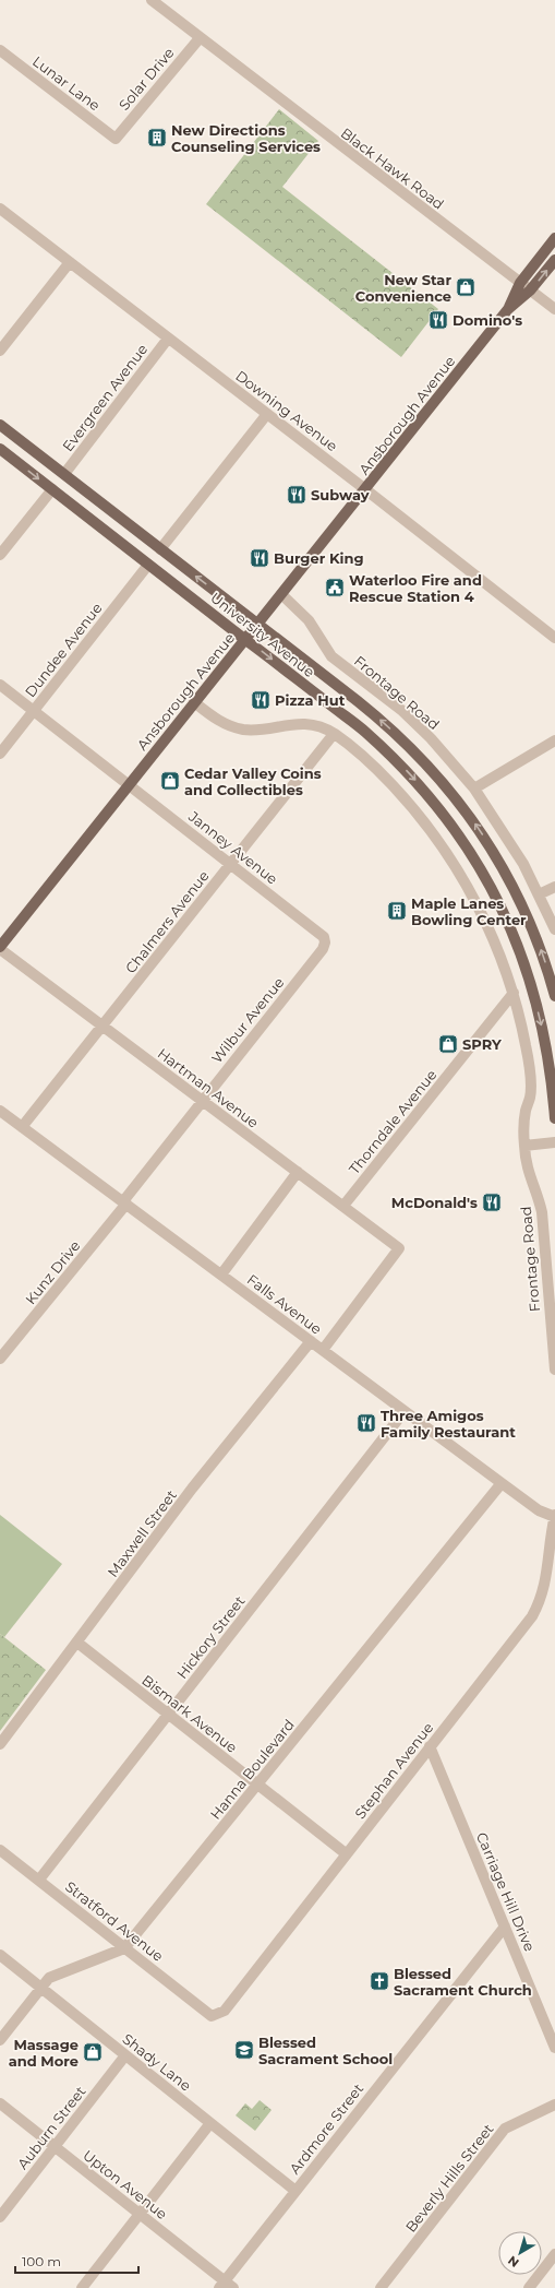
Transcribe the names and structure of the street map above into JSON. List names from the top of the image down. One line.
{"streets":{"main road":["Ansborough Avenue","University Avenue"],"street":["Solar Drive","Lunar Lane","Black Hawk Road","Evergreen Avenue","Downing Avenue","Dundee Avenue","Frontage Road","Janney Avenue","Chalmers Avenue","Wilbur Avenue","Hartman Avenue","Thorndale Avenue","Kunz Drive","Falls Avenue","Maxwell Street","Hickory Street","Bismark Avenue","Hanna Boulevard","Stephan Avenue","Carriage Hill Drive","Stratford Avenue","Shady Lane","Auburn Street","Ardmore Street","Beverly Hills Street","Upton Avenue"]},"crossings":[["Solar Drive","Lunar Lane"],["Solar Drive","Black Hawk Road"],["Black Hawk Road","Ansborough Avenue"],["Evergreen Avenue","Downing Avenue"],["Evergreen Avenue","University Avenue"],["Downing Avenue","Ansborough Avenue"],["Ansborough Avenue","University Avenue"],["Ansborough Avenue","Frontage Road"],["Ansborough Avenue","Janney Avenue"],["Ansborough Avenue","Hartman Avenue"],["University Avenue","Dundee Avenue"],["Dundee Avenue","Janney Avenue"],["Frontage Road","Chalmers Avenue"],["Frontage Road","Thorndale Avenue"],["Janney Avenue","Chalmers Avenue"],["Janney Avenue","Wilbur Avenue"],["Chalmers Avenue","Hartman Avenue"],["Chalmers Avenue","Falls Avenue"],["Wilbur Avenue","Hartman Avenue"],["Wilbur Avenue","Kunz Drive"],["Wilbur Avenue","Falls Avenue"],["Hartman Avenue","Thorndale Avenue"],["Hartman Avenue","Falls Avenue"],["Kunz Drive","Falls Avenue"],["Falls Avenue","Maxwell Street"],["Falls Avenue","Hickory Street"],["Falls Avenue","Hanna Boulevard"],["Falls Avenue","Stephan Avenue"],["Maxwell Street","Bismark Avenue"],["Hickory Street","Bismark Avenue"],["Hickory Street","Stratford Avenue"],["Bismark Avenue","Hanna Boulevard"],["Bismark Avenue","Stephan Avenue"],["Hanna Boulevard","Stratford Avenue"],["Hanna Boulevard","Shady Lane"],["Stephan Avenue","Carriage Hill Drive"],["Stephan Avenue","Stratford Avenue"],["Carriage Hill Drive","Ardmore Street"],["Shady Lane","Auburn Street"],["Shady Lane","Ardmore Street"],["Auburn Street","Upton Avenue"],["Ardmore Street","Upton Avenue"]],"places":{"building":["New Directions Counseling Services","Maple Lanes Bowling Center"],"shop":["New Star Convenience","Cedar Valley Coins and Collectibles","SPRY","Massage and More"],"restaurant":["Domino's","Subway","Burger King","Pizza Hut","McDonald's","Three Amigos Family Restaurant"],"public building":["Waterloo Fire and Rescue Station 4"],"church":["Blessed Sacrament Church"],"school or university":["Blessed Sacrament School"]},"scale_bar":"100 m","north":"bottom left"}
